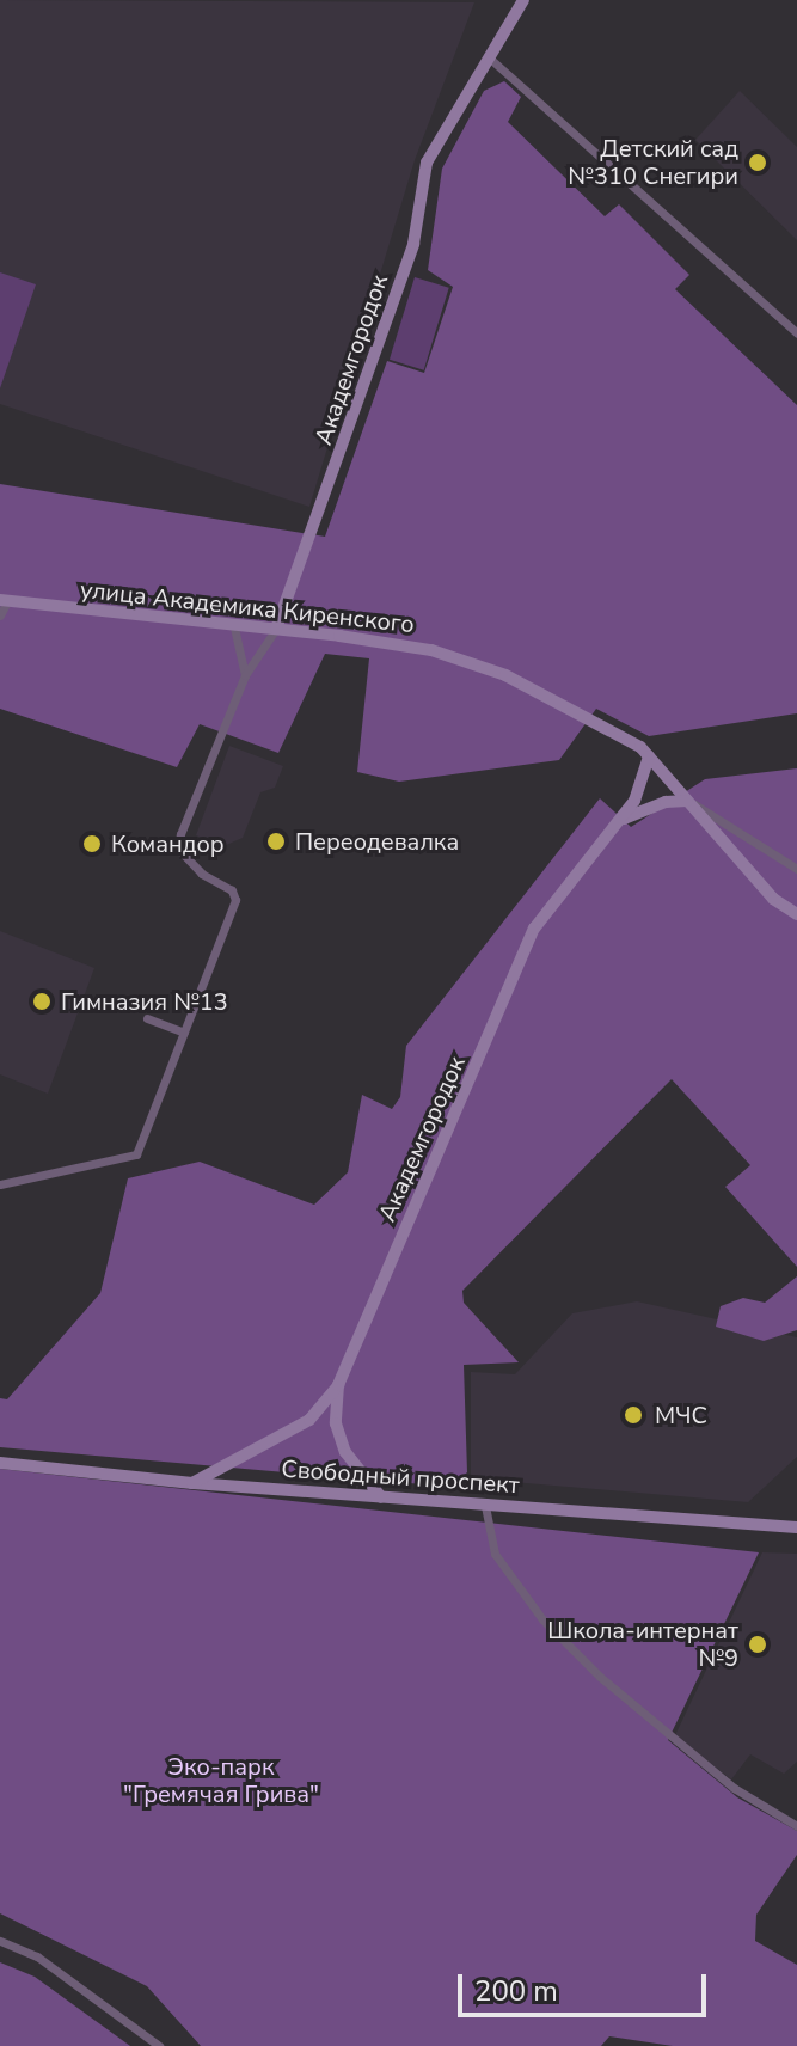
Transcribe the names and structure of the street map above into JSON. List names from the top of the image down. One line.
{"streets":{"main road":["Академгородок","улица Академика Киренского","Свободный проспект"]},"crossings":[["Академгородок","улица Академика Киренского"]],"parks":["Эко-парк \"Гремячая Грива\""],"places":["Детский сад №310 Снегири","Переодевалка","Командор","Гимназия №13","МЧС","Школа-интернат №9"],"scale_bar":"200 m"}
